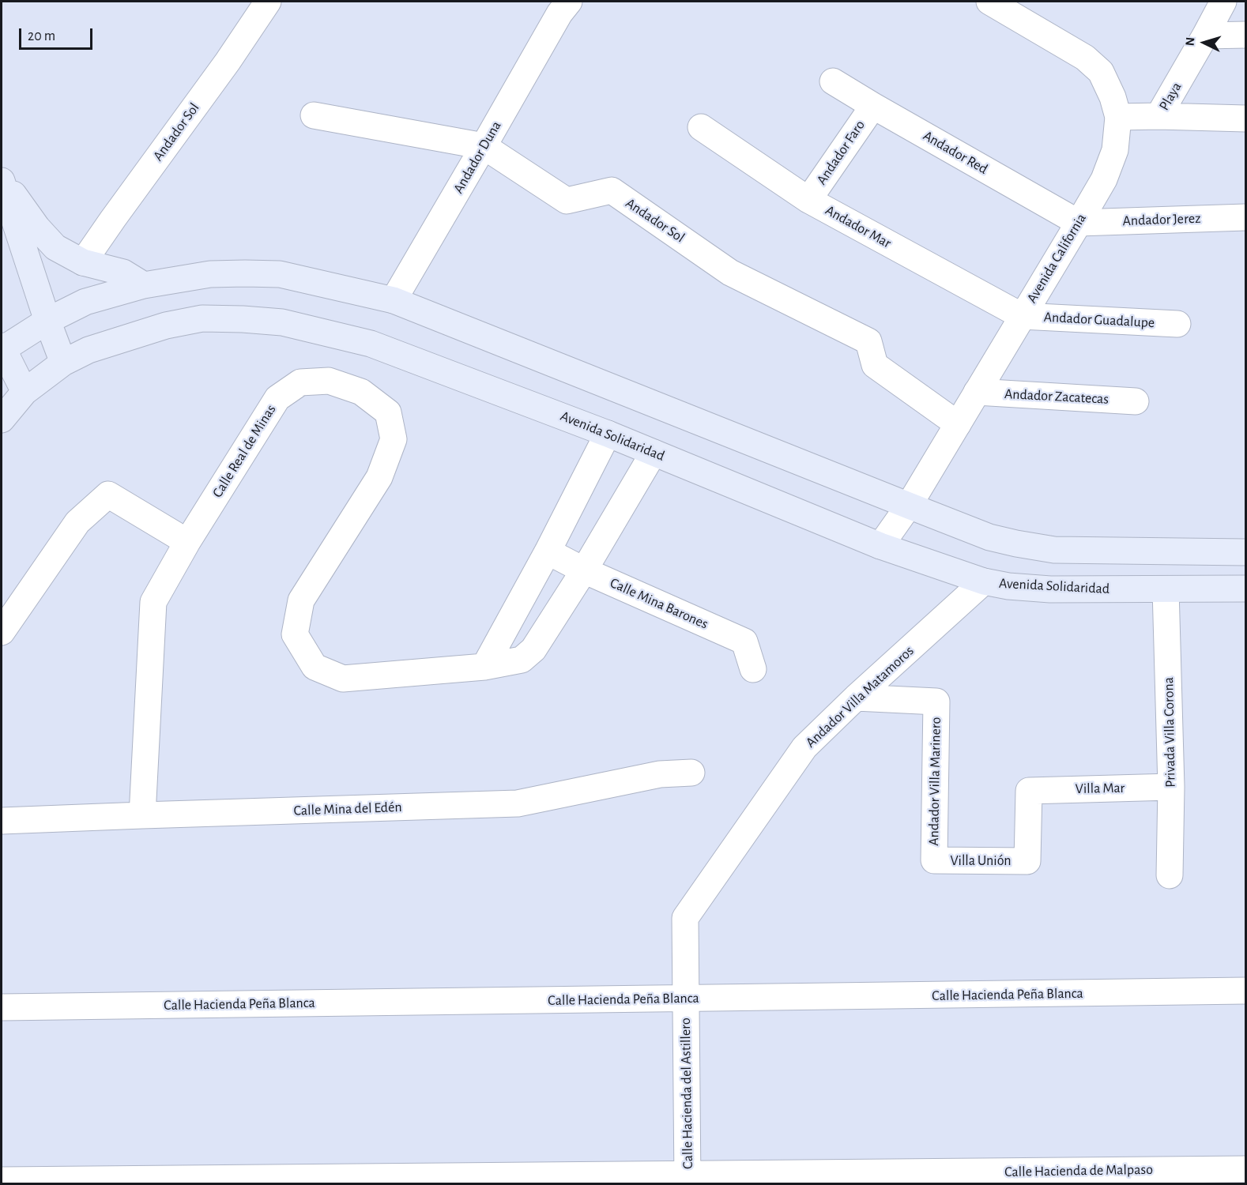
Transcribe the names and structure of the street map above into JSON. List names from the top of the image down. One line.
{"streets":{"main road":["Avenida Solidaridad"],"street":["Playa","Andador Sol","Andador Faro","Andador Red","Andador Duna","Andador Jerez","Andador Mar","Avenida California","Andador Guadalupe","Andador Zacatecas","Calle Real de Minas","Calle Mina Barones","Andador Villa Matamoros","Privada Villa Corona","Andador Villa Marinero","Villa Mar","Calle Mina del Edén","Villa Unión","Calle Hacienda Peña Blanca","Calle Hacienda del Astillero","Calle Hacienda de Malpaso"]},"crossings":[["Andador Sol","Andador Duna"],["Andador Sol","Avenida California"],["Andador Faro","Andador Red"],["Andador Faro","Andador Mar"],["Andador Red","Andador Jerez"],["Andador Red","Avenida California"],["Andador Jerez","Avenida California"],["Andador Mar","Avenida California"],["Andador Mar","Andador Guadalupe"],["Avenida California","Andador Guadalupe"],["Avenida California","Andador Zacatecas"],["Avenida California","Avenida Solidaridad"],["Avenida Solidaridad","Calle Real de Minas"],["Avenida Solidaridad","Andador Villa Matamoros"],["Avenida Solidaridad","Privada Villa Corona"],["Calle Real de Minas","Calle Mina Barones"],["Calle Real de Minas","Calle Mina del Edén"],["Andador Villa Matamoros","Andador Villa Marinero"],["Andador Villa Matamoros","Calle Hacienda del Astillero"],["Privada Villa Corona","Villa Mar"],["Andador Villa Marinero","Villa Unión"],["Villa Mar","Villa Unión"],["Calle Hacienda Peña Blanca","Calle Hacienda del Astillero"],["Calle Hacienda del Astillero","Calle Hacienda de Malpaso"]],"scale_bar":"20 m","north":"left"}
